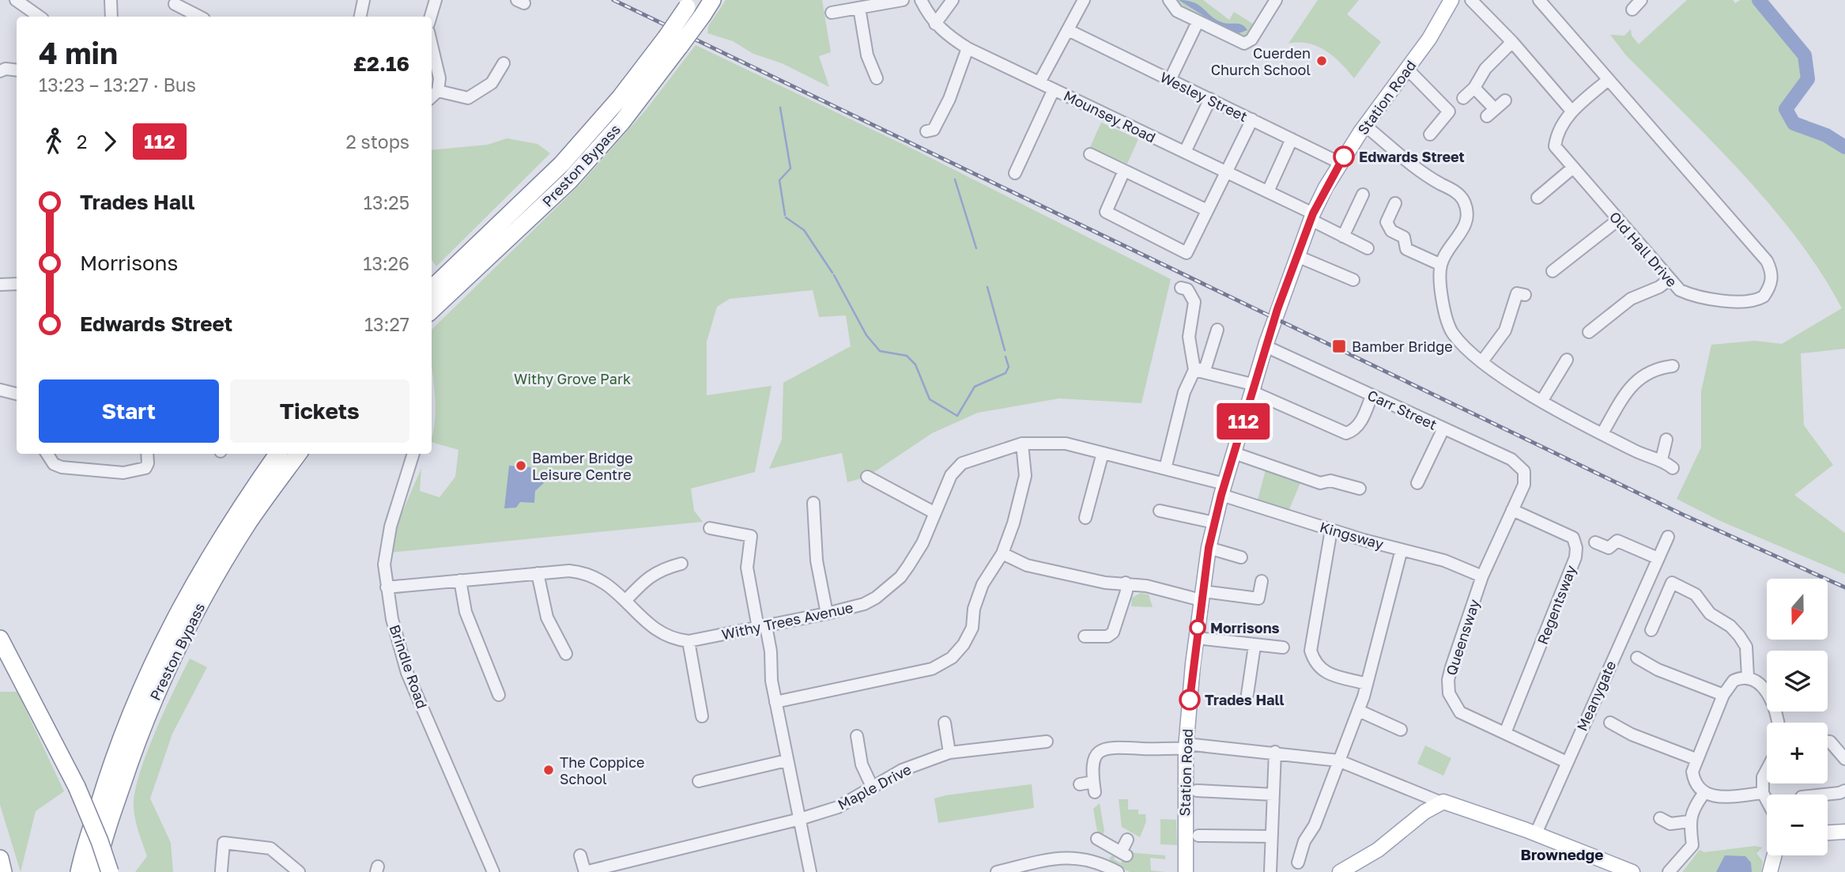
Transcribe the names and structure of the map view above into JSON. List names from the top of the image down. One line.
{"streets":{"highway":["Preston Bypass"],"main road":["Station Road"],"street":["Wesley Street","Mounsey Road","Old Hall Drive","Carr Street","Kingsway","Regentsway","Withy Trees Avenue","Queensway","Brindle Road","Meanygate","Maple Drive"]},"crossings":[["Wesley Street","Station Road"],["Station Road","Mounsey Road"],["Station Road","Carr Street"],["Station Road","Kingsway"],["Carr Street","Queensway"],["Kingsway","Withy Trees Avenue"],["Kingsway","Queensway"],["Regentsway","Queensway"],["Withy Trees Avenue","Brindle Road"],["Queensway","Meanygate"]],"districts":["Brownedge"],"parks":["Withy Grove Park"],"places":{"other":["Cuerden Church School","Edwards Street","Bamber Bridge Leisure Centre","Morrisons","Trades Hall","The Coppice School"],"transit":["Bamber Bridge"]},"lines":["bus line 112"],"north":"bottom","page":{"on_map":"112","heading":["4 min","13:23 – 13:27 · Bus","£2.16"],"legs":["2","112","2 stops"],"list":[{"name":"Trades Hall","value":"13:25"},{"name":"Morrisons","value":"13:26"},{"name":"Edwards Street","value":"13:27"}],"buttons":["Start","Tickets"],"map_buttons":["+","−"]}}
